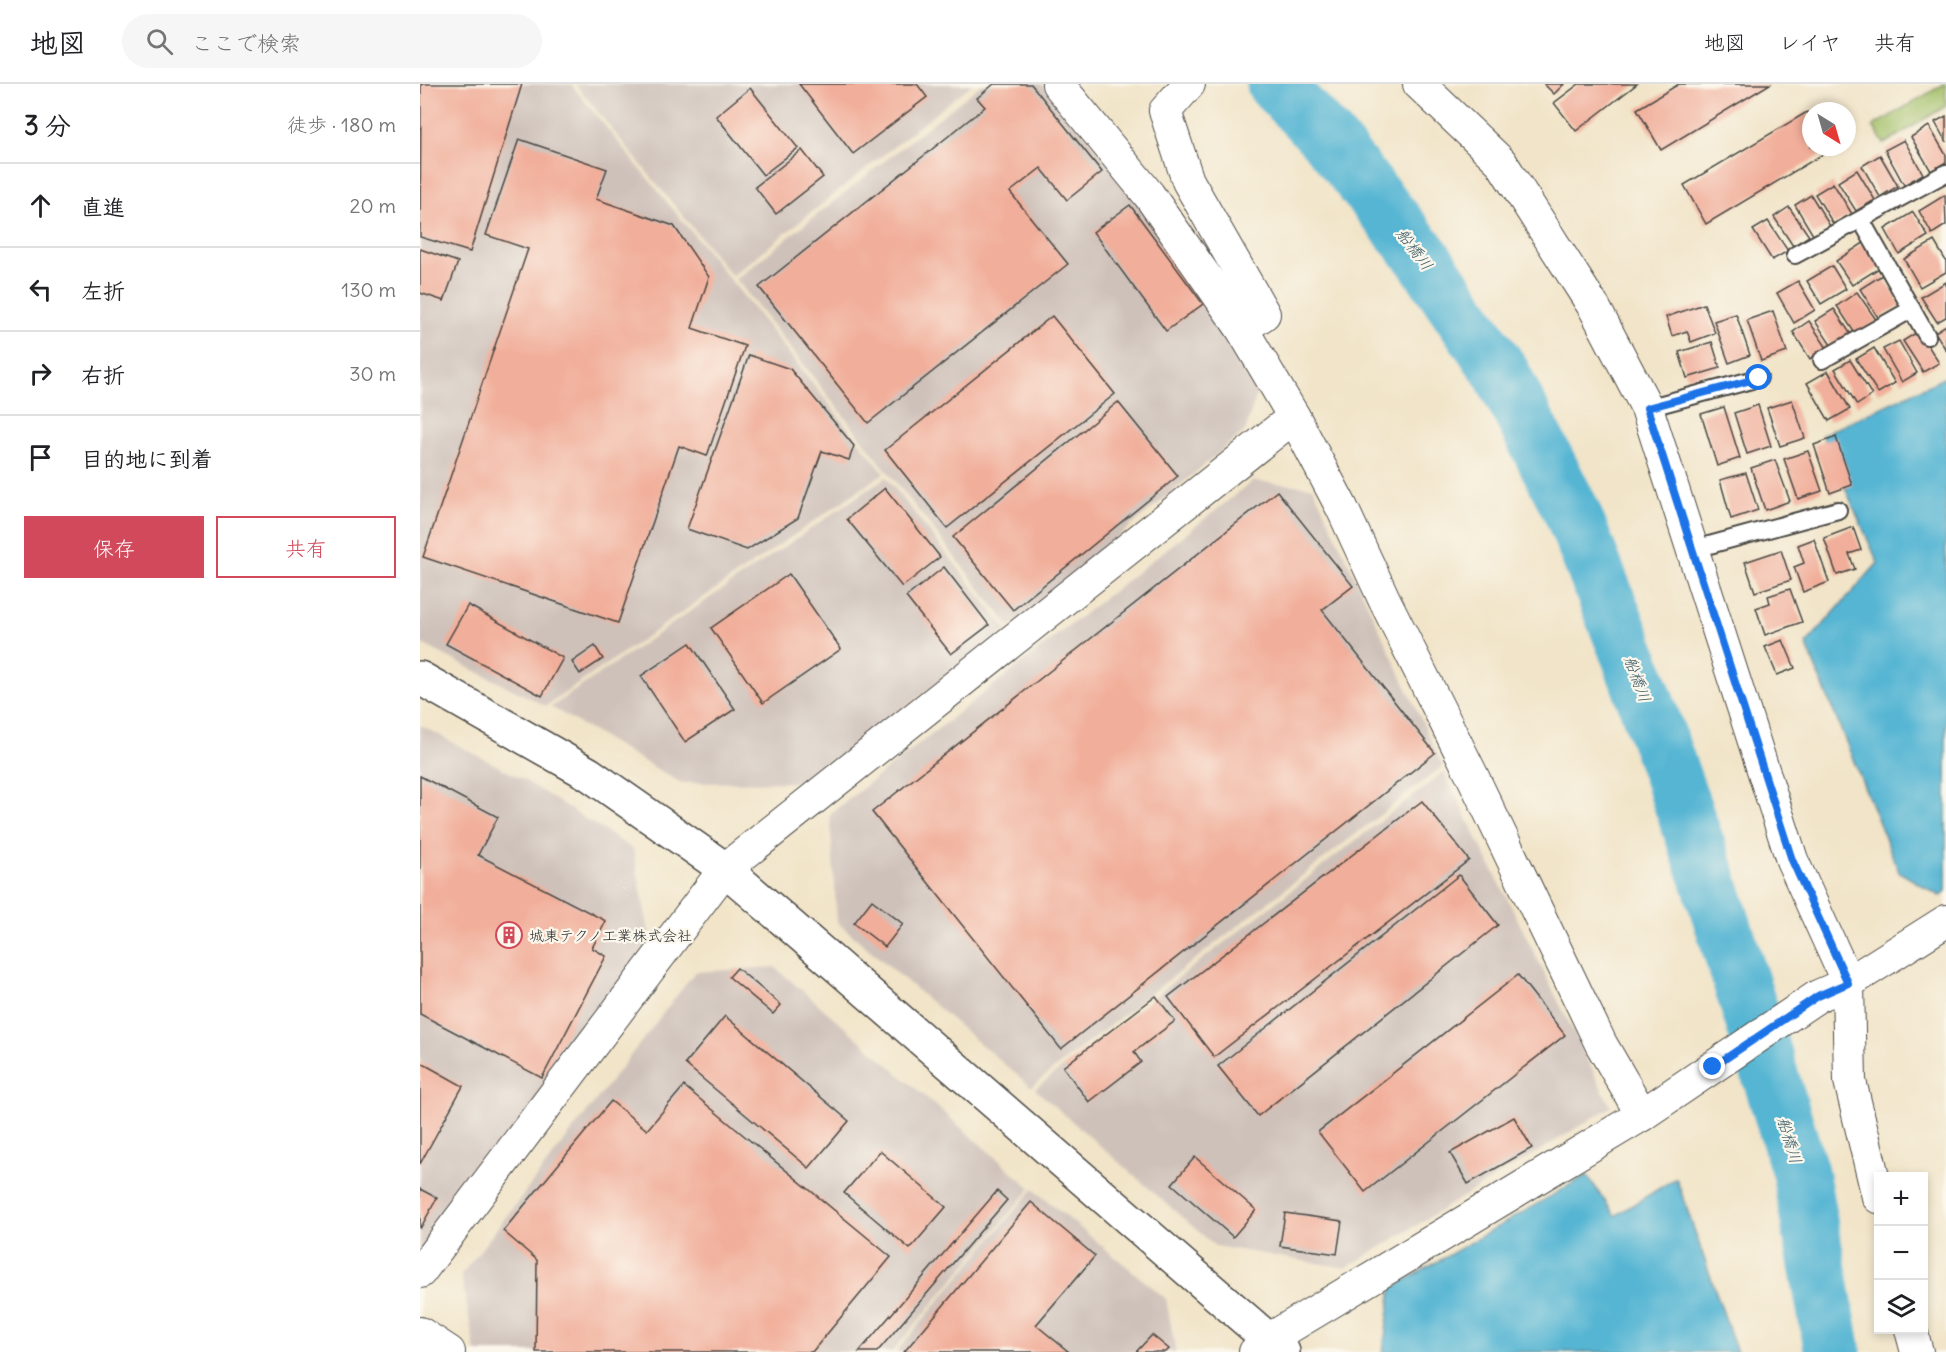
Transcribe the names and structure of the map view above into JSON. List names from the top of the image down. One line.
{"water":["船橋川"],"places":{"building":["城東テクノ工業株式会社"]},"north":"bottom right","page":{"header":"地図","search":"ここで検索","nav":["地図","レイヤ","共有"],"heading":["3 分","徒歩 · 180 m"],"list":[["直進","20 m"],["左折","130 m"],["右折","30 m"],"目的地に到着"],"buttons":["保存","共有"],"map_buttons":["+","−"]}}
